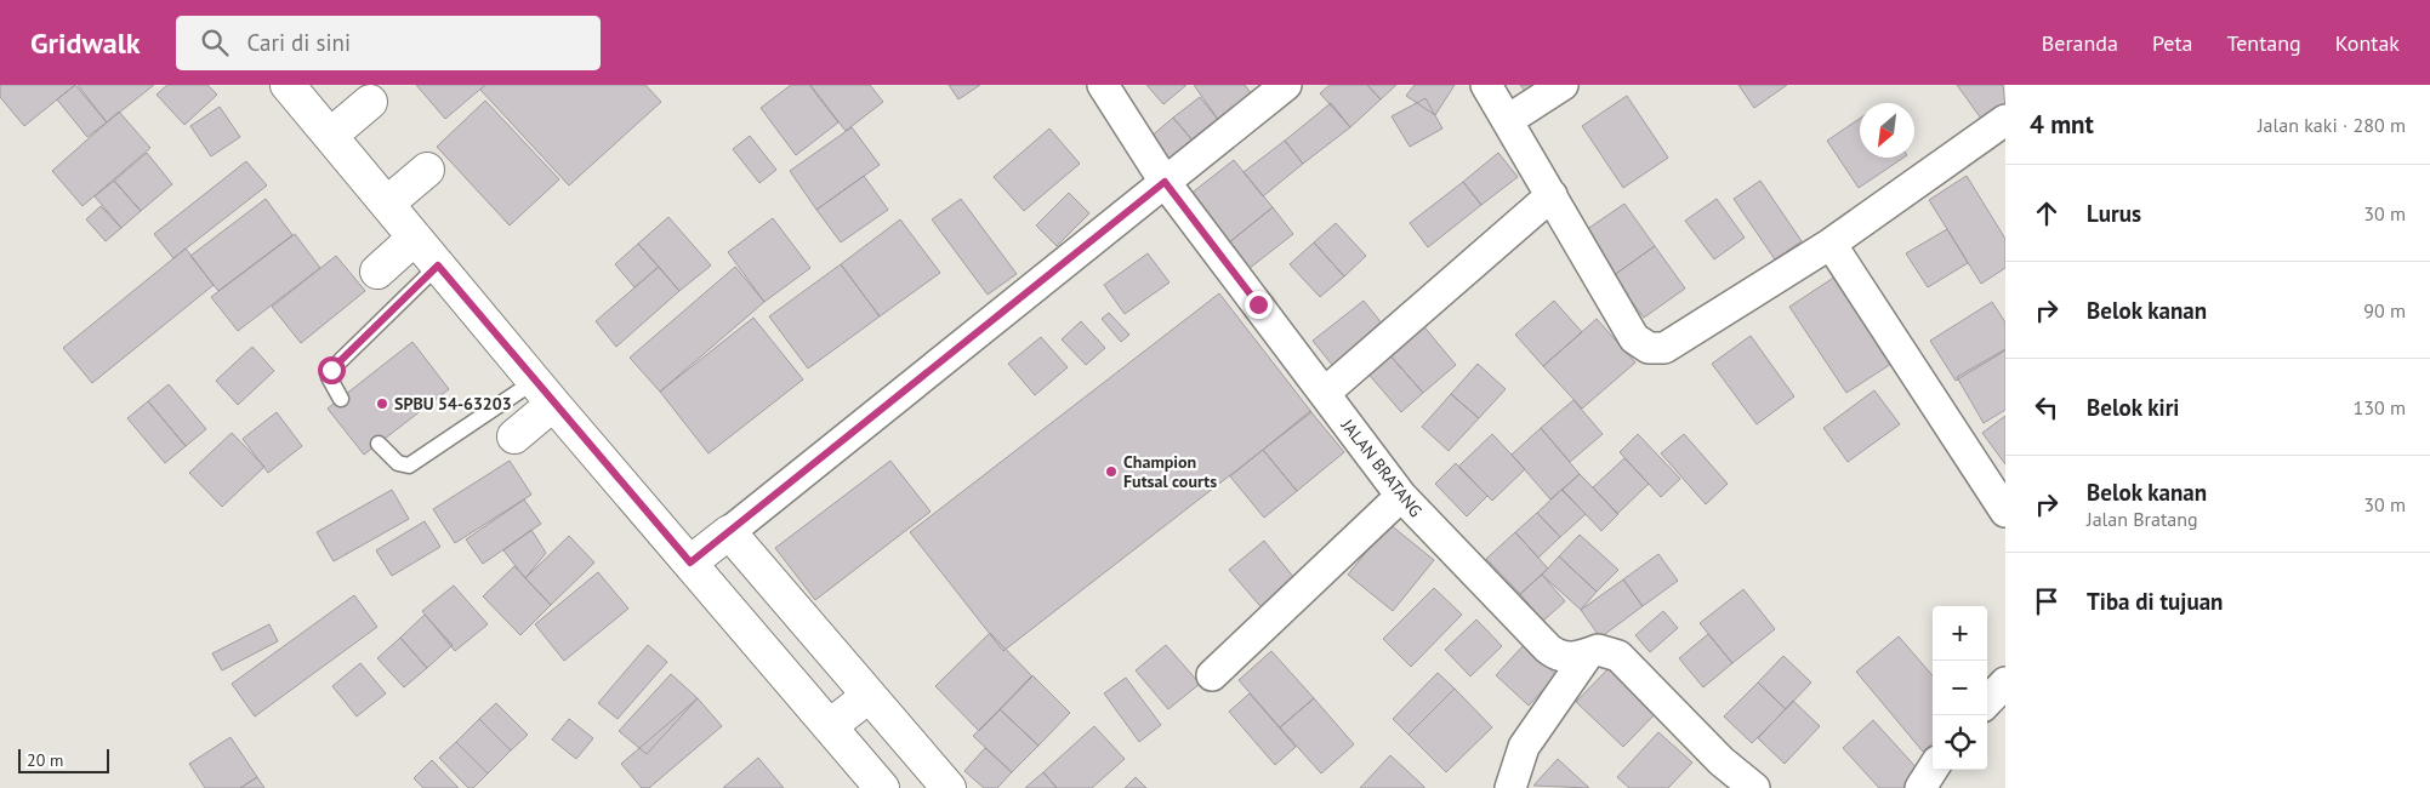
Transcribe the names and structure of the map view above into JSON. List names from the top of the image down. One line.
{"streets":{"street":["JALAN BRATANG"]},"places":["SPBU 54-63203","Champion Futsal courts"],"scale_bar":"20 m","north":"bottom left","page":{"header":"Gridwalk","search":"Cari di sini","nav":["Beranda","Peta","Tentang","Kontak"],"heading":["4 mnt","Jalan kaki · 280 m"],"list":[["Lurus","30 m"],["Belok kanan","90 m"],["Belok kiri","130 m"],["Belok kanan","Jalan Bratang","30 m"],"Tiba di tujuan"],"map_buttons":["+","−"],"scale":"20 m"}}
